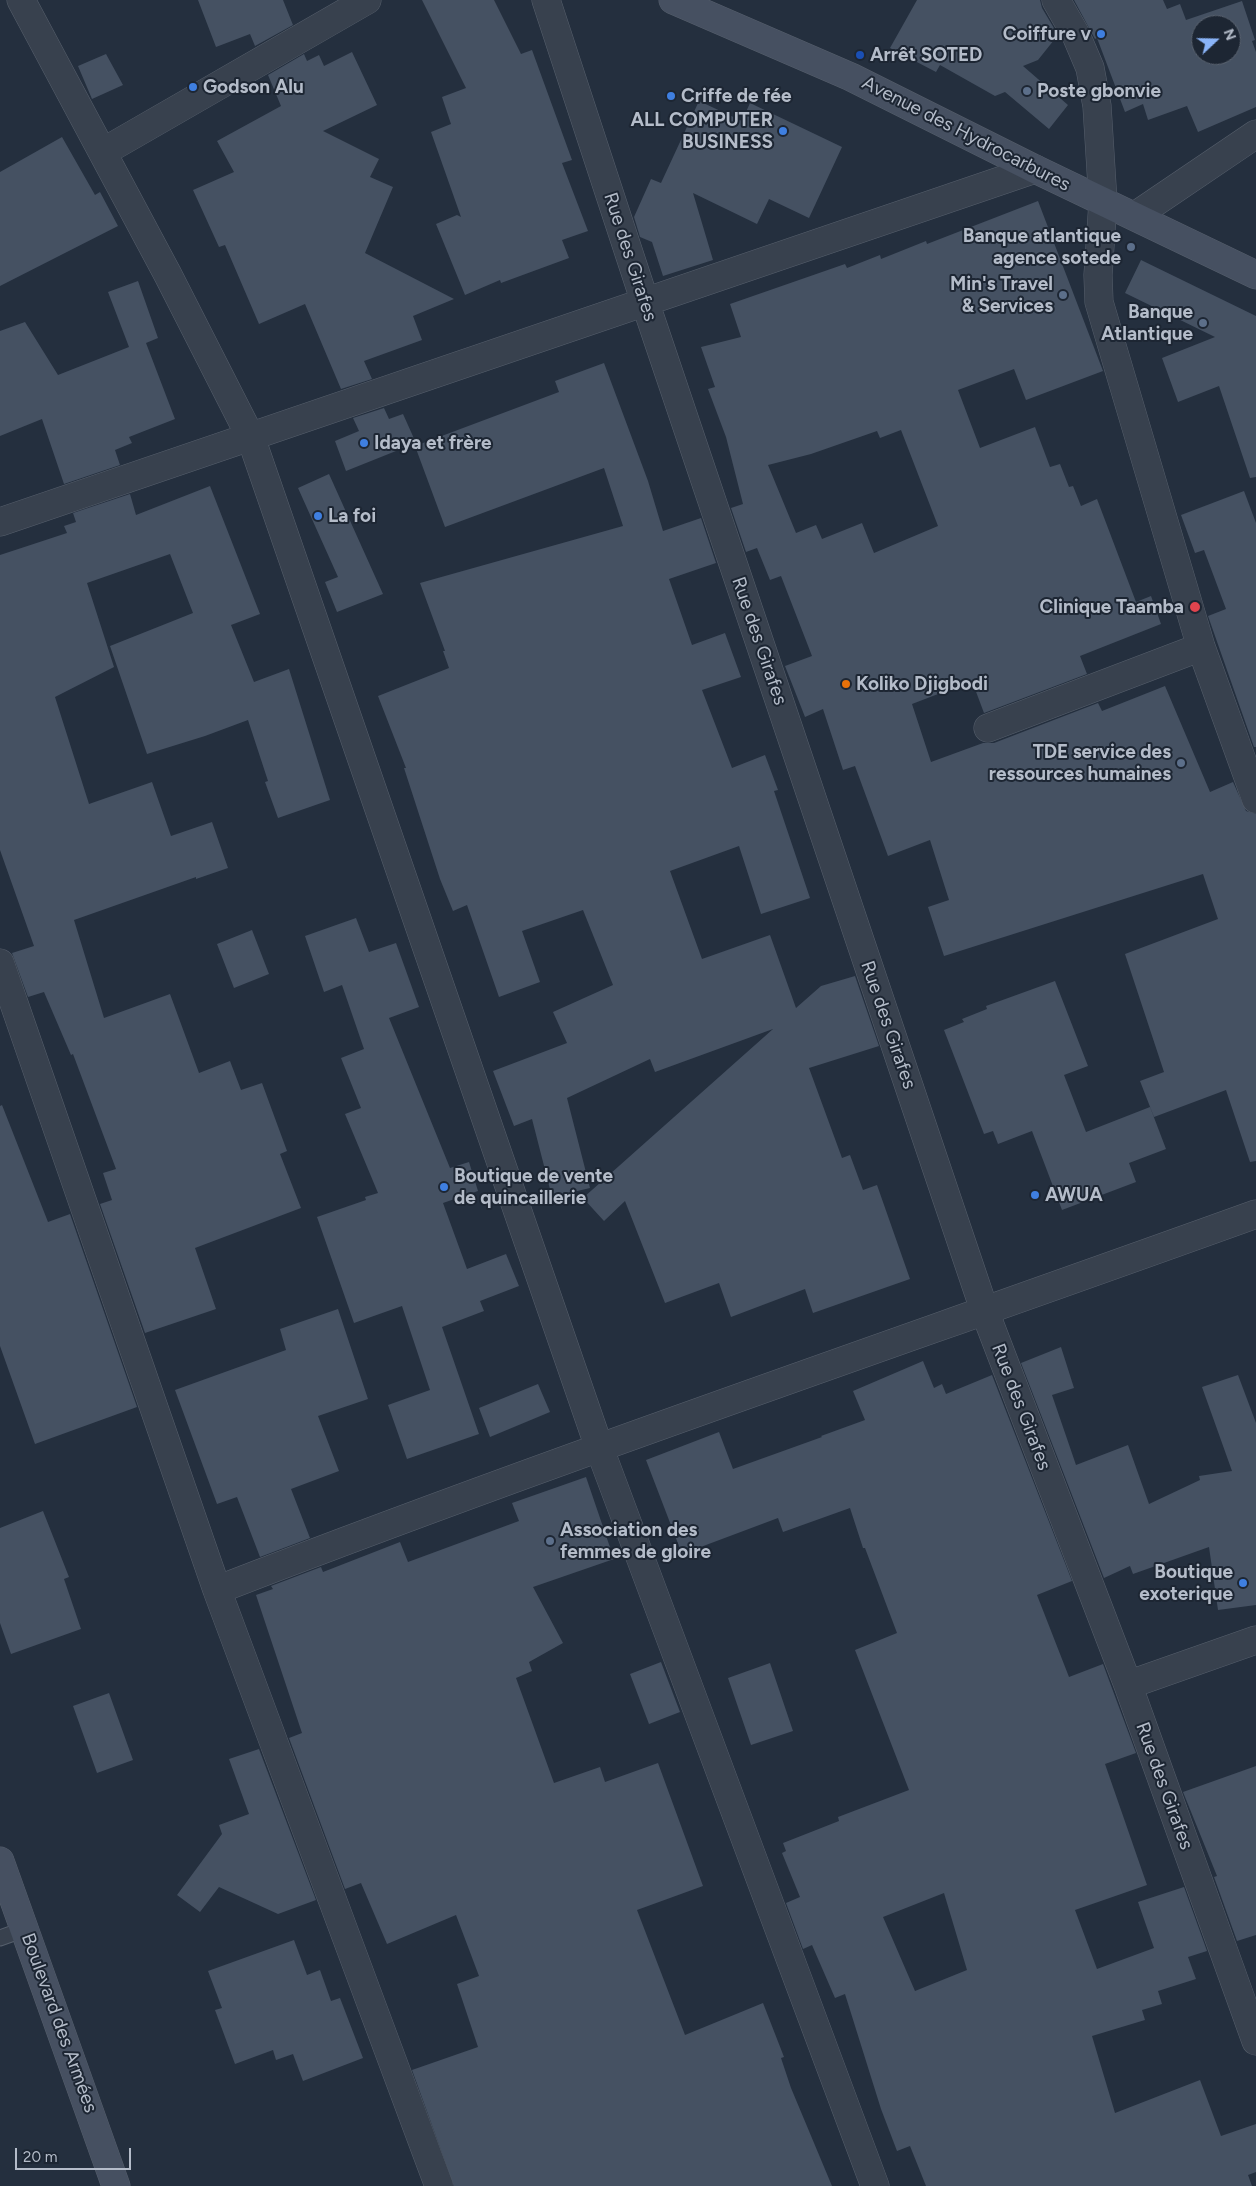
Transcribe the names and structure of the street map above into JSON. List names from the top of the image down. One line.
{"streets":{"main road":["Avenue des Hydrocarbures","Boulevard des Armées"],"street":["Rue des Girafes"]},"places":["Coiffure v","Arrêt SOTED","Godson Alu","Poste gbonvie","Criffe de fée","ALL COMPUTER BUSINESS","Banque atlantique agence sotede","Min's Travel & Services","Banque Atlantique","Idaya et frère","La foi","Clinique Taamba","Koliko Djigbodi","TDE service des ressources humaines","Boutique de vente de quincaillerie","AWUA","Association des femmes de gloire","Boutique exoterique"],"scale_bar":"20 m","north":"right"}
